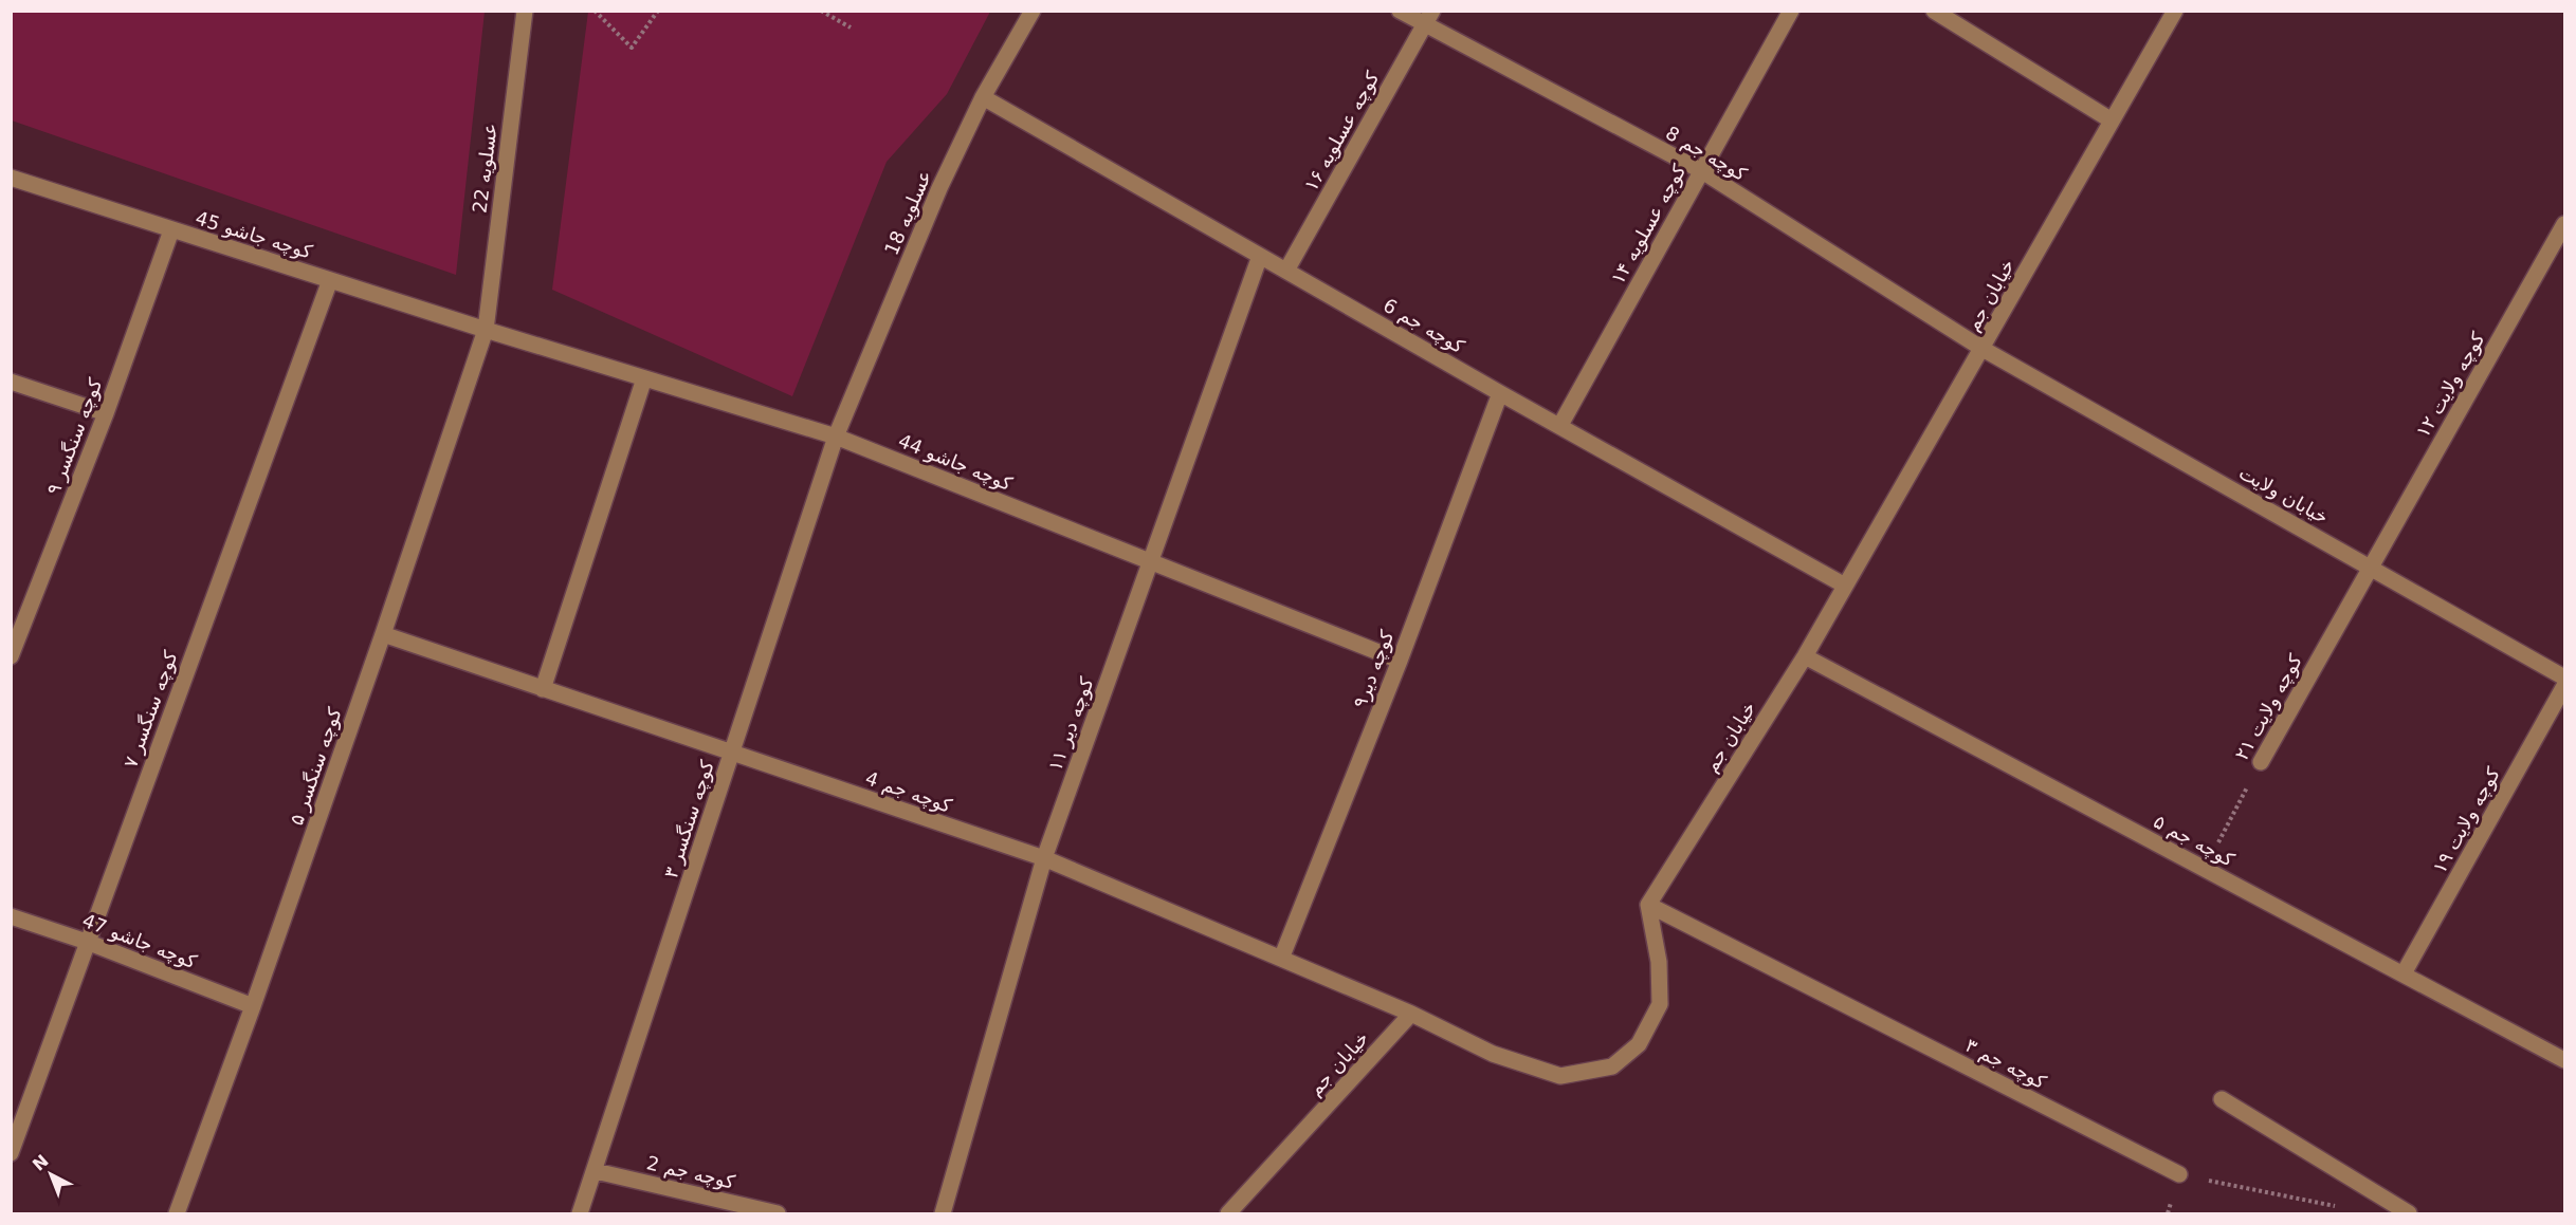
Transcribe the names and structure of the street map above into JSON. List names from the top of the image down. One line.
{"streets":{"street":["کوچه عسلویه ۱۶","کوچه جم 8","عسلویه 22","عسلویه 18","کوچه عسلویه ۱۴","کوچه جاشو 45","خیابان جم","کوچه جم 6","کوچه ولایت ۱۲","کوچه سنگسر ۹","کوچه جاشو 44","خیابان ولایت","کوچه دیر۹","کوچه ولایت ۲۱","کوچه سنگسر ۷","کوچه دیر ۱۱","کوچه سنگسر ۵","کوچه جم 4","کوچه سنگسر ۳","کوچه ولایت ۱۹","کوچه جم ۵","کوچه جاشو 47","کوچه جم ۳","کوچه جم 2"]},"crossings":[["کوچه عسلویه ۱۶","کوچه جم 8"],["کوچه عسلویه ۱۶","کوچه جم 6"],["کوچه جم 8","کوچه عسلویه ۱۴"],["کوچه جم 8","خیابان جم"],["کوچه جم 8","خیابان ولایت"],["عسلویه 22","کوچه جاشو 45"],["عسلویه 22","کوچه جاشو 44"],["عسلویه 22","کوچه سنگسر ۵"],["عسلویه 18","کوچه جم 6"],["عسلویه 18","کوچه جاشو 44"],["عسلویه 18","کوچه سنگسر ۳"],["کوچه عسلویه ۱۴","کوچه جم 6"],["کوچه جاشو 45","کوچه سنگسر ۹"],["کوچه جاشو 45","کوچه جاشو 44"],["کوچه جاشو 45","کوچه سنگسر ۷"],["کوچه جاشو 45","کوچه سنگسر ۵"],["خیابان جم","کوچه جم 6"],["خیابان جم","خیابان ولایت"],["خیابان جم","کوچه جم 4"],["خیابان جم","کوچه جم ۵"],["خیابان جم","کوچه جم ۳"],["کوچه جم 6","کوچه دیر۹"],["کوچه جم 6","کوچه دیر ۱۱"],["کوچه ولایت ۱۲","خیابان ولایت"],["کوچه ولایت ۱۲","کوچه ولایت ۲۱"],["کوچه جاشو 44","کوچه دیر۹"],["کوچه جاشو 44","کوچه دیر ۱۱"],["کوچه جاشو 44","کوچه سنگسر ۵"],["کوچه جاشو 44","کوچه سنگسر ۳"],["خیابان ولایت","کوچه ولایت ۲۱"],["کوچه دیر۹","کوچه جم 4"],["کوچه ولایت ۲۱","کوچه جم ۵"],["کوچه سنگسر ۷","کوچه جاشو 47"],["کوچه دیر ۱۱","کوچه جم 4"],["کوچه سنگسر ۵","کوچه جم 4"],["کوچه سنگسر ۵","کوچه جاشو 47"],["کوچه جم 4","کوچه سنگسر ۳"],["کوچه سنگسر ۳","کوچه جم 2"],["کوچه ولایت ۱۹","کوچه جم ۵"]],"north":"top left"}
